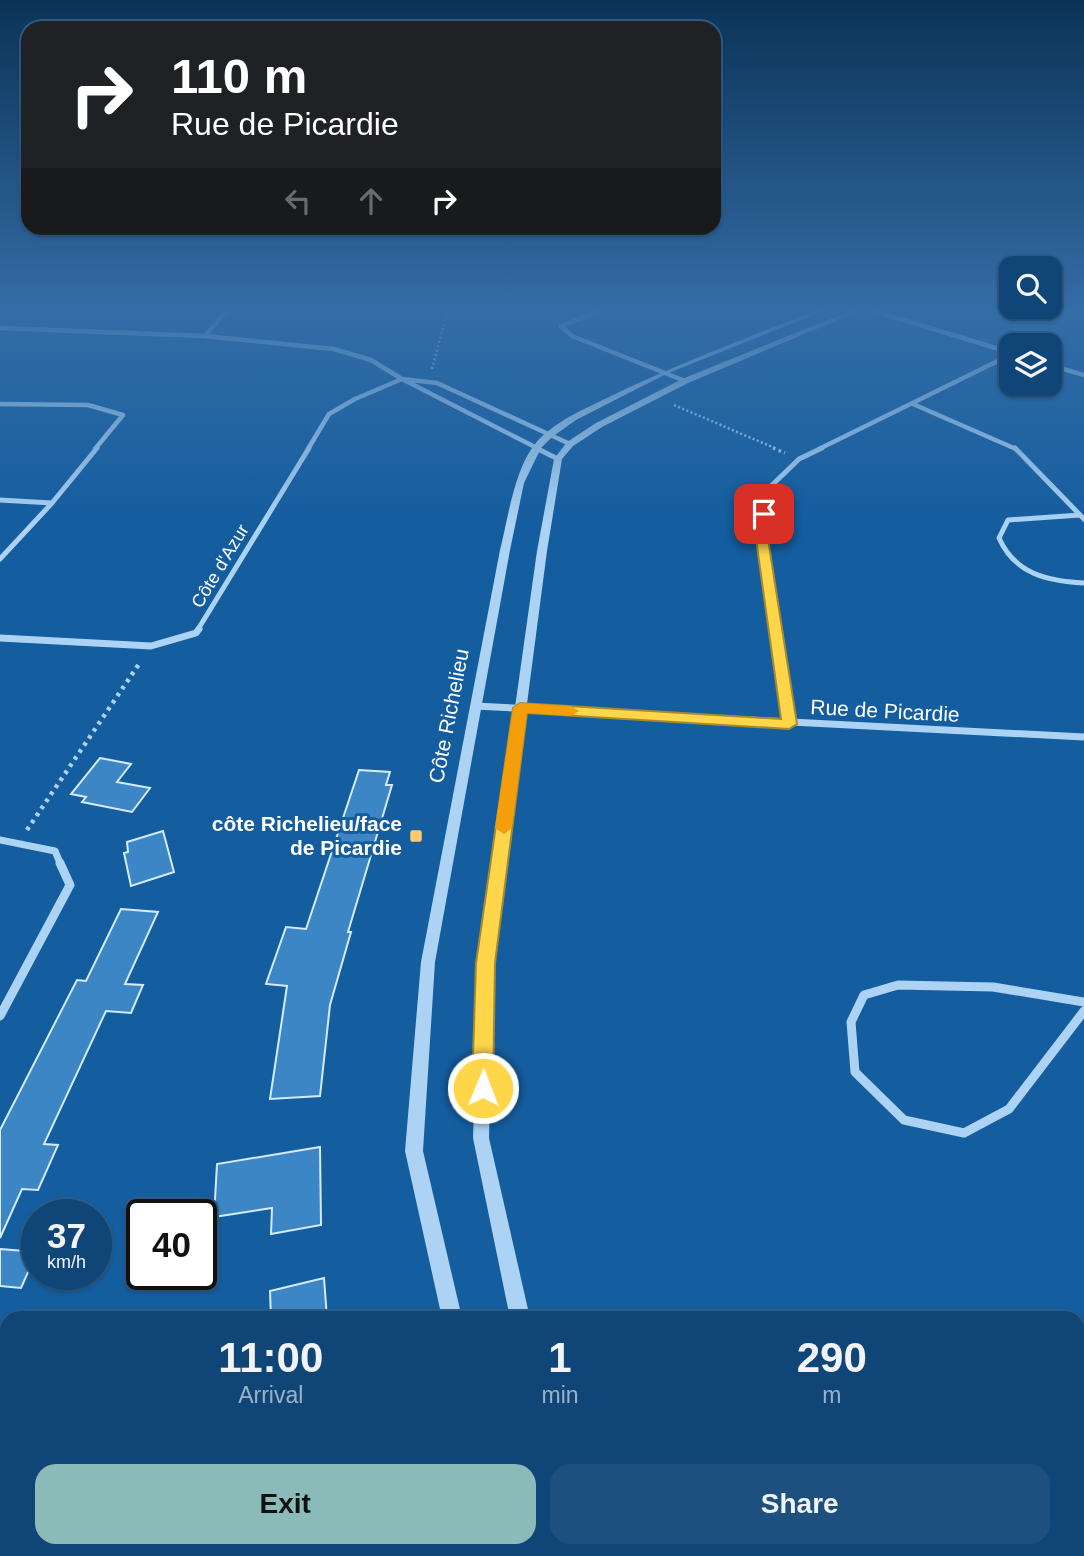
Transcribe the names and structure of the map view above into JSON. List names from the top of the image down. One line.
{"streets":{"street":["Côte d'Azur","Rue de Picardie","Côte Richelieu"]},"crossings":[["Rue de Picardie","Côte Richelieu"]],"places":{"transit":["côte Richelieu/face de Picardie"]},"page":{"turn":["110 m","Rue de Picardie"],"speed":"37 km/h","limit":"40","eta":["11:00","Arrival","1","min","290","m"],"buttons":["Exit","Share"]}}
